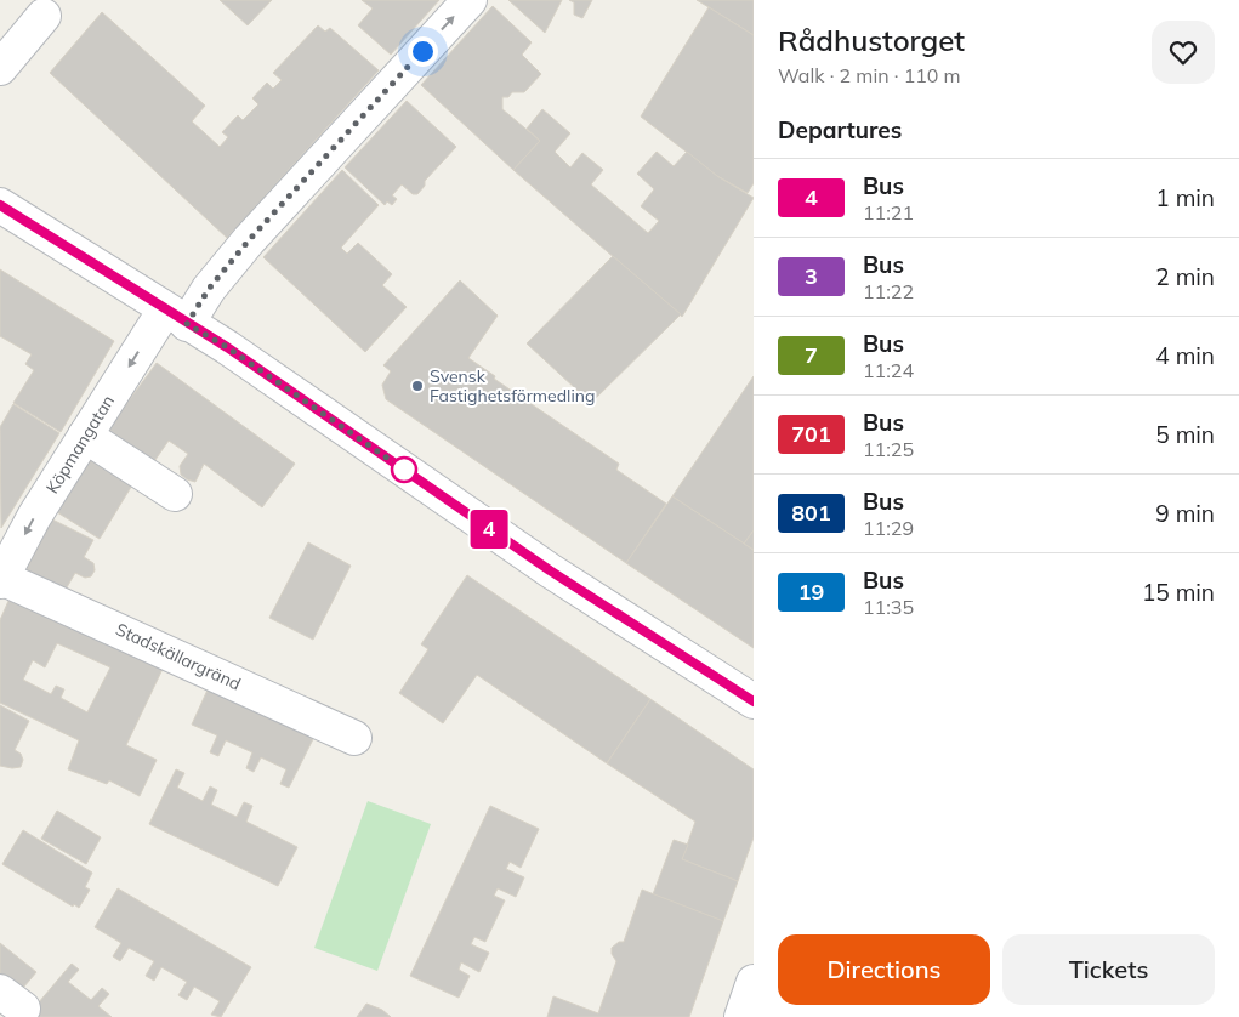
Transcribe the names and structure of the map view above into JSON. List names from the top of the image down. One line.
{"streets":{"street":["Köpmangatan","Stadskällargränd"]},"crossings":[["Köpmangatan","Stadskällargränd"]],"places":["Svensk Fastighetsförmedling"],"lines":["bus line 4"],"page":{"on_map":"4","heading":[["Rådhustorget","Walk · 2 min · 110 m"],"Departures"],"list":[{"mark":"4","name":"Bus","note":"11:21","value":"1 min"},{"mark":"3","name":"Bus","note":"11:22","value":"2 min"},{"mark":"7","name":"Bus","note":"11:24","value":"4 min"},{"mark":"701","name":"Bus","note":"11:25","value":"5 min"},{"mark":"801","name":"Bus","note":"11:29","value":"9 min"},{"mark":"19","name":"Bus","note":"11:35","value":"15 min"}],"buttons":["Directions","Tickets"]}}
